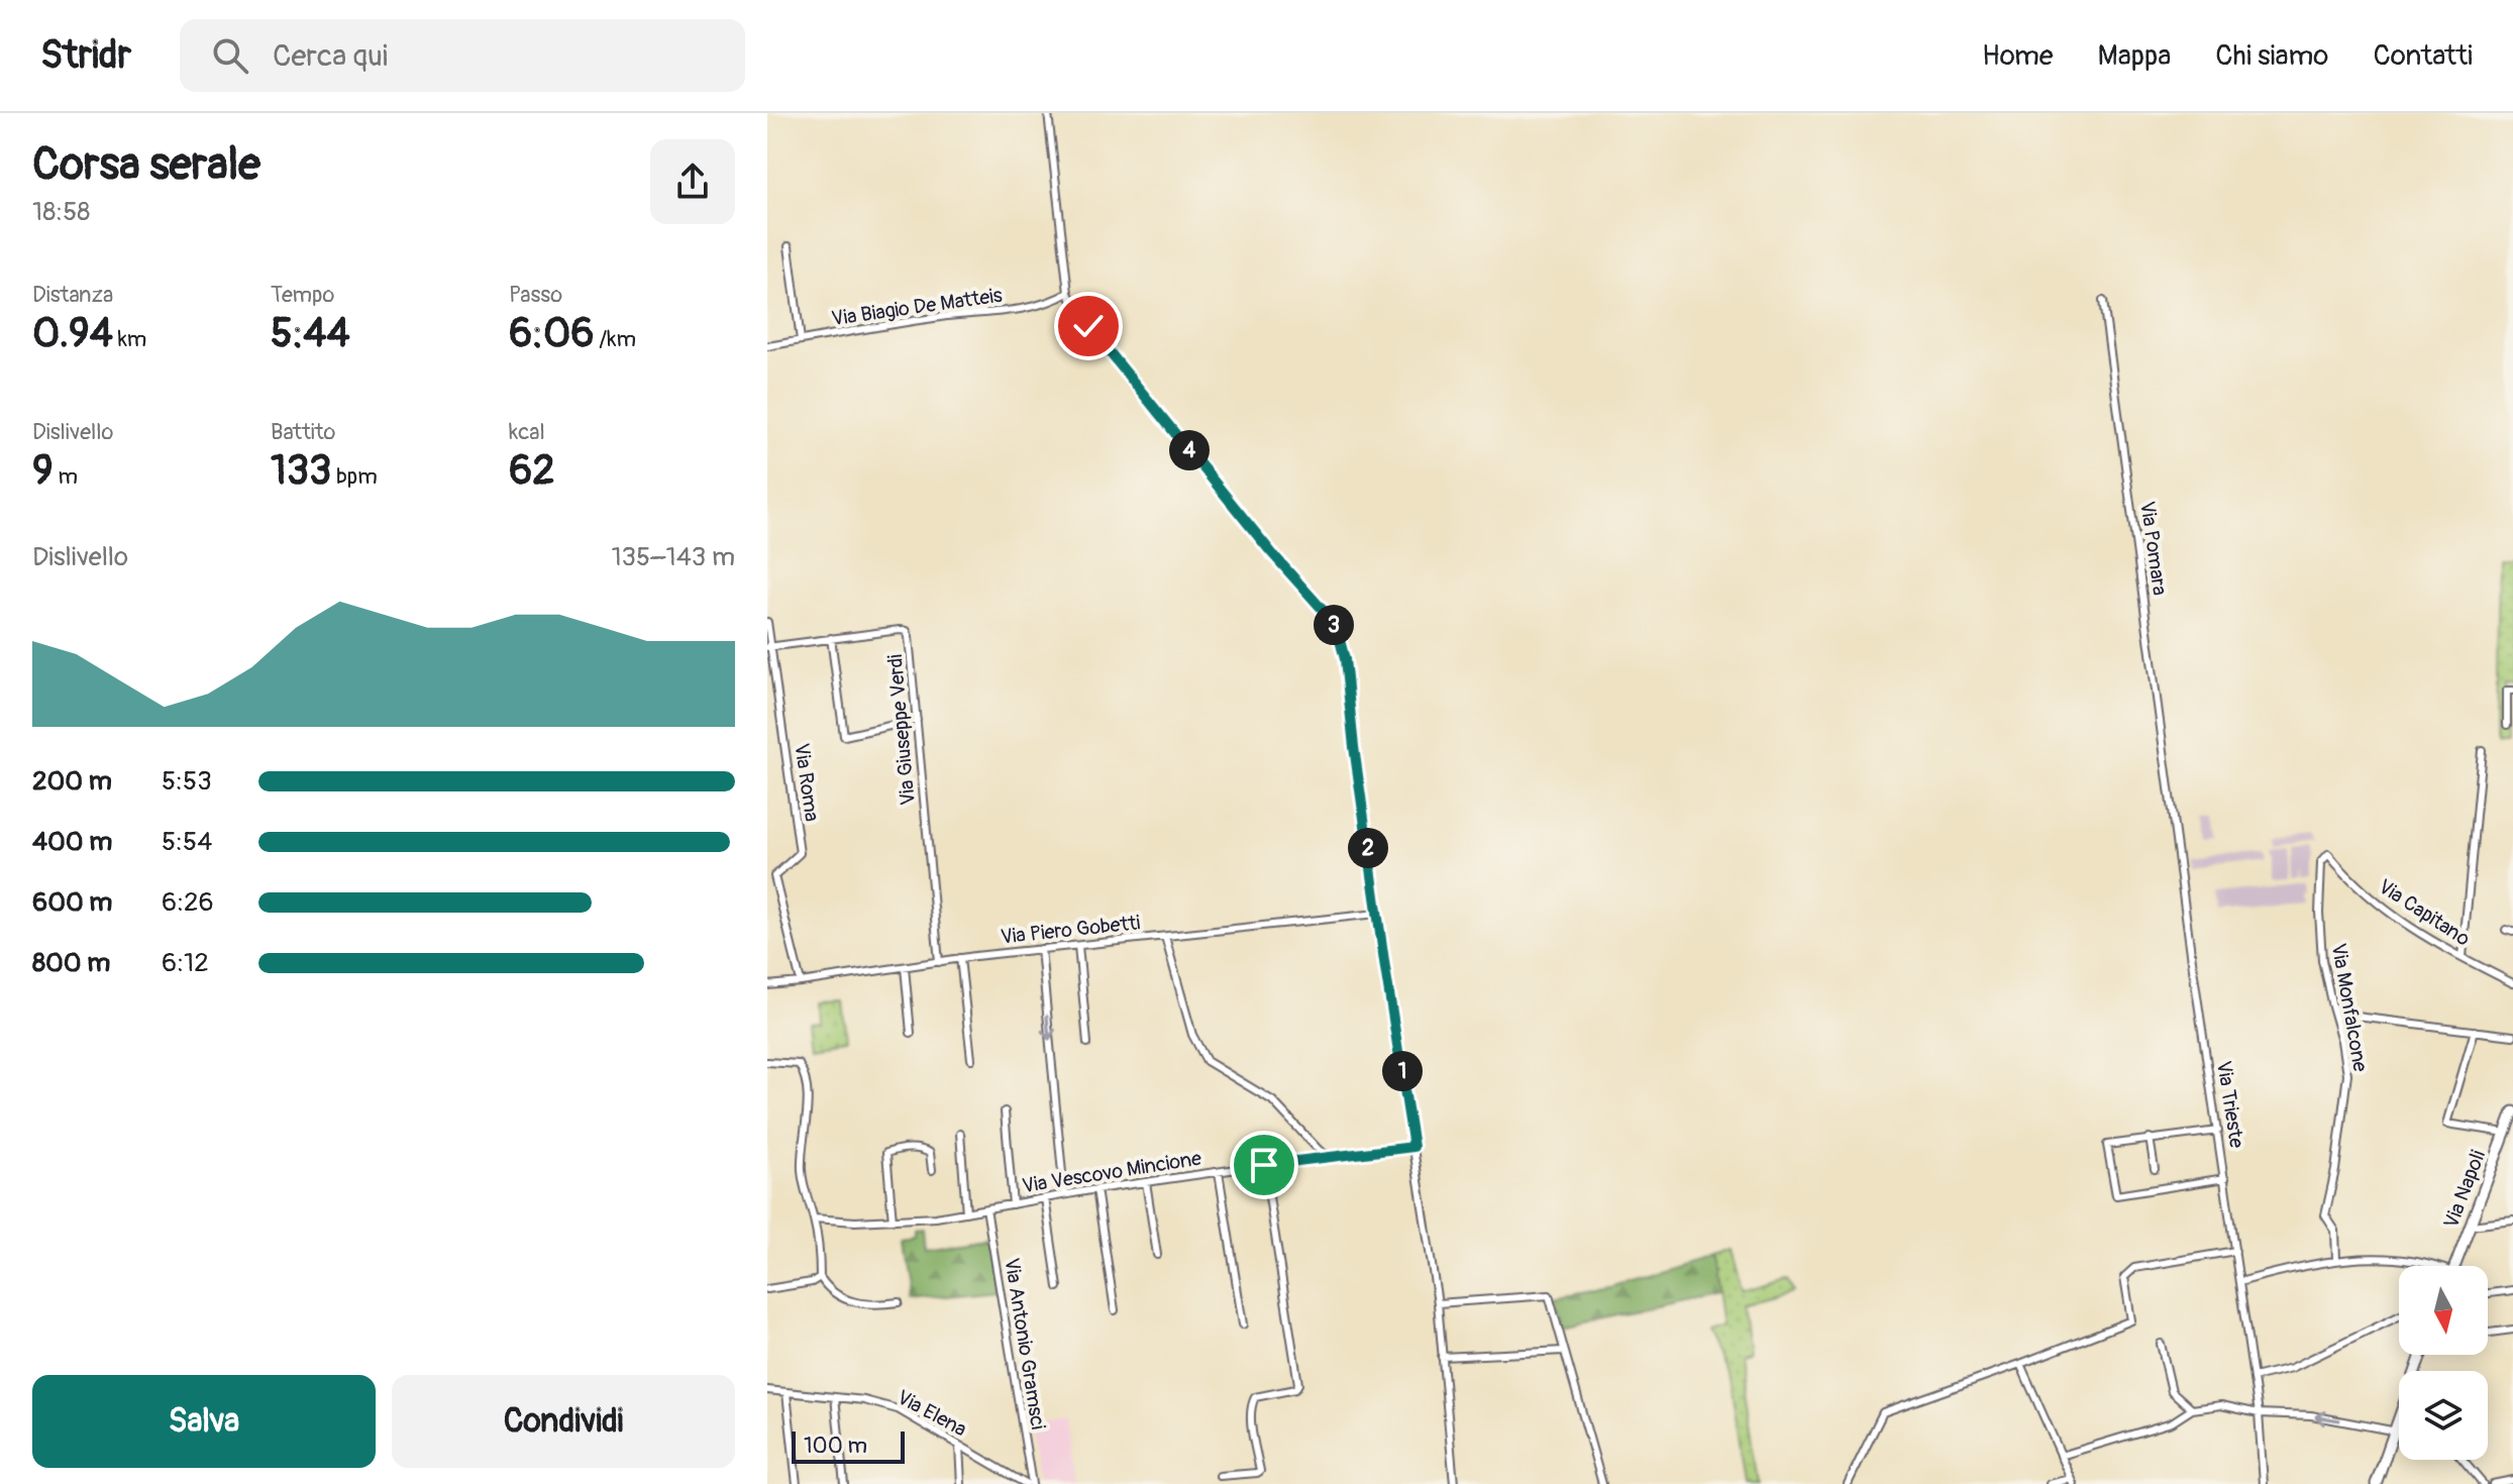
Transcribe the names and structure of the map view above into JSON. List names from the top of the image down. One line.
{"streets":{"street":["Via Biagio De Matteis","Via Pomara","Via Giuseppe Verdi","Via Roma","Via Capitano","Via Piero Gobetti","Via Monfalcone","Via Trieste","Via Vescovo Mincione","Via Napoli","Via Antonio Gramsci","Via Elena"]},"crossings":[["Via Pomara","Via Trieste"],["Via Giuseppe Verdi","Via Roma"],["Via Giuseppe Verdi","Via Piero Gobetti"],["Via Roma","Via Piero Gobetti"],["Via Capitano","Via Monfalcone"],["Via Vescovo Mincione","Via Antonio Gramsci"]],"scale_bar":"100 m","north":"bottom","page":{"header":"Stridr","search":"Cerca qui","nav":["Home","Mappa","Chi siamo","Contatti"],"heading":["Corsa serale","18:58"],"stats":[["Distanza","0.94 km"],["Tempo","5:44"],["Passo","6:06 /km"],["Dislivello","9 m"],["Battito","133 bpm"],["kcal","62"]],"pins":["4","3","2","1"],"chart":["Dislivello","135–143 m"],"list":[{"name":"200 m","note":"5:53"},{"name":"400 m","note":"5:54"},{"name":"600 m","note":"6:26"},{"name":"800 m","note":"6:12"}],"buttons":["Salva","Condividi"],"scale":"100 m"}}
